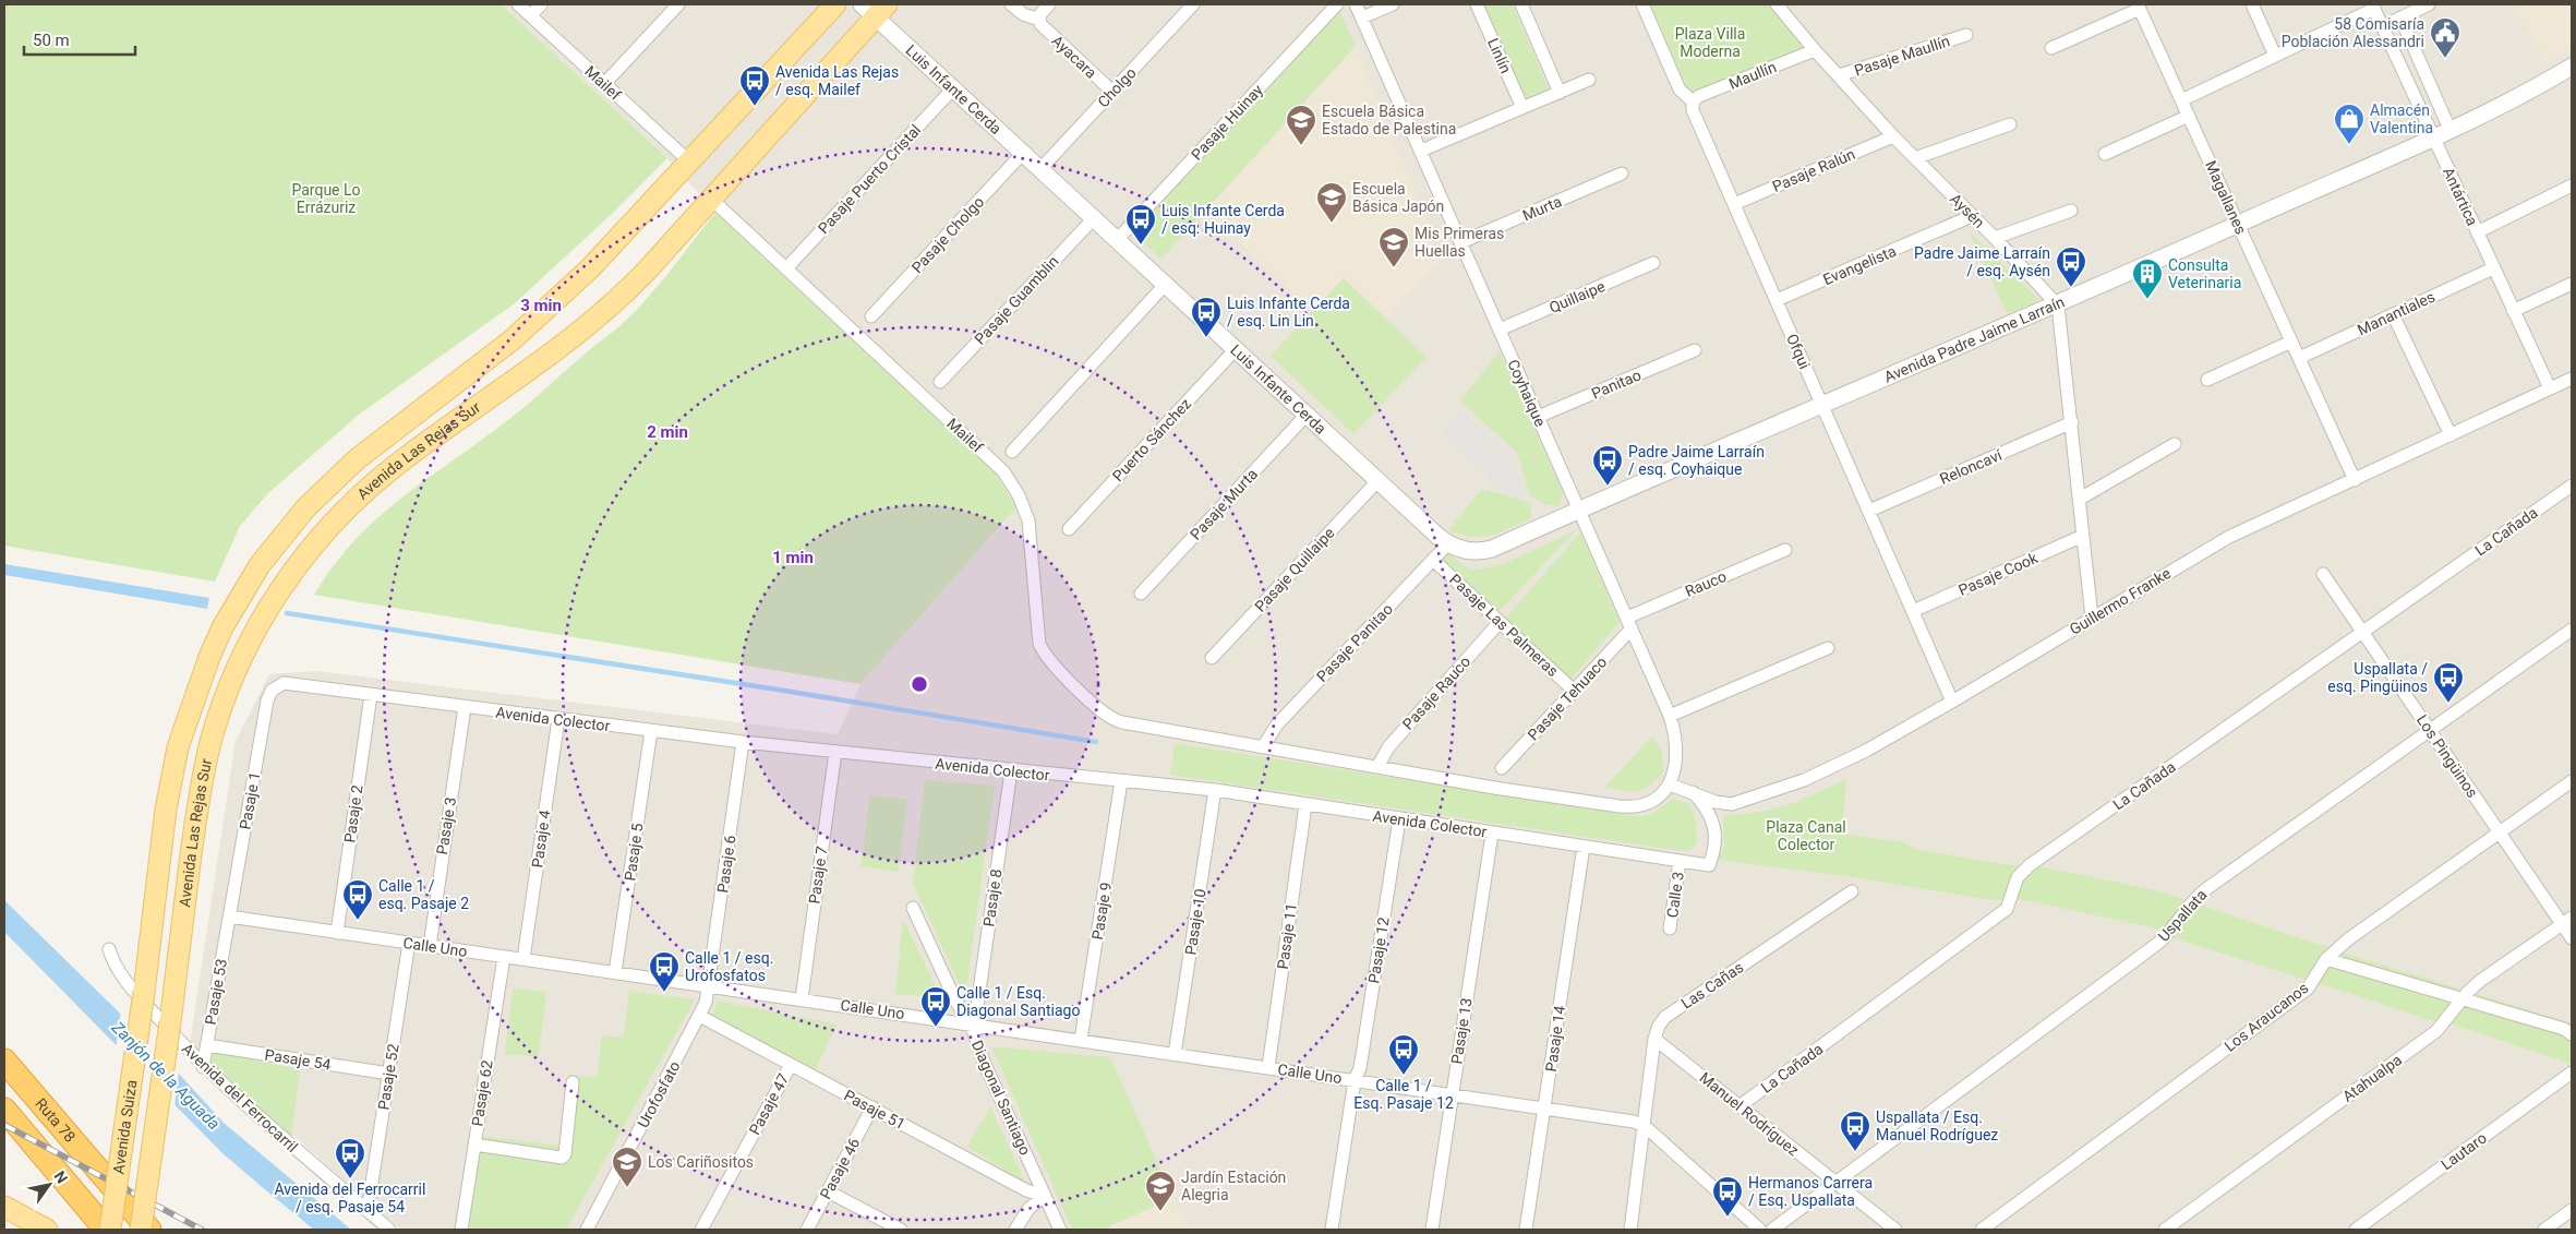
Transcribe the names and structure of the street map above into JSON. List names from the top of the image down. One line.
{"streets":{"highway":["Ruta 78"],"main road":["Avenida Las Rejas Sur","Avenida Suiza"],"street":["Linlín","Pasaje Maullín","Ayacara","Maullín","Mailef","Cholgo","Luis Infante Cerda","Pasaje Huinay","Pasaje Ralún","Pasaje Puerto Cristal","Antártica","Magallanes","Murta","Aysén","Pasaje Cholgo","Evangelista","Quillaipe","Pasaje Guamblin","Manantiales","Avenida Padre Jaime Larraín","Ofqui","Panitao","Coyhaique","Puerto Sánchez","Reloncaví","Pasaje Murta","La Cañada","Pasaje Quillaipe","Pasaje Cook","Rauco","Guillermo Franke","Pasaje Las Palmeras","Pasaje Panitao","Pasaje Rauco","Pasaje Tehuaco","Avenida Colector","Los Pingüinos","Pasaje 1","Pasaje 2","Pasaje 3","Pasaje 4","Pasaje 5","Pasaje 6","Pasaje 7","Calle 3","Pasaje 8","Pasaje 9","Uspallata","Pasaje 10","Pasaje 11","Calle Uno","Pasaje 12","Las Cañas","Pasaje 53","Los Araucanos","Pasaje 13","Pasaje 14","Pasaje 54","Pasaje 52","Atahualpa","Pasaje 62","Urofosfato","Avenida del Ferrocarril","Diagonal Santiago","Pasaje 47","Pasaje 51","Manuel Rodríguez","Lautaro","Pasaje 46"]},"crossings":[["Pasaje Maullín","Aysén"],["Ayacara","Cholgo"],["Maullín","Aysén"],["Maullín","Ofqui"],["Mailef","Pasaje Puerto Cristal"],["Mailef","Avenida Las Rejas Sur"],["Mailef","Pasaje Panitao"],["Cholgo","Luis Infante Cerda"],["Luis Infante Cerda","Pasaje Huinay"],["Luis Infante Cerda","Pasaje Puerto Cristal"],["Luis Infante Cerda","Pasaje Cholgo"],["Luis Infante Cerda","Pasaje Guamblin"],["Luis Infante Cerda","Avenida Padre Jaime Larraín"],["Luis Infante Cerda","Coyhaique"],["Luis Infante Cerda","Puerto Sánchez"],["Luis Infante Cerda","Avenida Las Rejas Sur"],["Luis Infante Cerda","Pasaje Murta"],["Luis Infante Cerda","Pasaje Quillaipe"],["Luis Infante Cerda","Pasaje Panitao"],["Pasaje Ralún","Aysén"],["Pasaje Ralún","Ofqui"],["Antártica","Manantiales"],["Antártica","Avenida Padre Jaime Larraín"],["Antártica","Guillermo Franke"],["Magallanes","Manantiales"],["Magallanes","Avenida Padre Jaime Larraín"],["Magallanes","Guillermo Franke"],["Murta","Coyhaique"],["Aysén","Evangelista"],["Aysén","Avenida Padre Jaime Larraín"],["Evangelista","Ofqui"],["Quillaipe","Coyhaique"],["Avenida Padre Jaime Larraín","Ofqui"],["Avenida Padre Jaime Larraín","Coyhaique"],["Ofqui","Reloncaví"],["Ofqui","Pasaje Cook"],["Ofqui","Guillermo Franke"],["Panitao","Coyhaique"],["Coyhaique","Rauco"],["Coyhaique","Guillermo Franke"],["Coyhaique","Pasaje Tehuaco"],["Avenida Las Rejas Sur","Avenida Suiza"],["La Cañada","Los Pingüinos"],["La Cañada","Manuel Rodríguez"],["Rauco","Pasaje Tehuaco"],["Guillermo Franke","Avenida Colector"],["Pasaje Las Palmeras","Pasaje Panitao"],["Pasaje Las Palmeras","Pasaje Rauco"],["Pasaje Las Palmeras","Pasaje Tehuaco"],["Avenida Colector","Pasaje 1"],["Avenida Colector","Pasaje 2"],["Avenida Colector","Pasaje 3"],["Avenida Colector","Pasaje 4"],["Avenida Colector","Pasaje 5"],["Avenida Colector","Pasaje 6"],["Avenida Colector","Pasaje 7"],["Avenida Colector","Calle 3"],["Avenida Colector","Pasaje 8"],["Avenida Colector","Pasaje 9"],["Avenida Colector","Pasaje 10"],["Avenida Colector","Pasaje 11"],["Avenida Colector","Pasaje 12"],["Avenida Colector","Pasaje 13"],["Avenida Colector","Pasaje 14"],["Los Pingüinos","Uspallata"],["Los Pingüinos","Los Araucanos"],["Los Pingüinos","Atahualpa"],["Pasaje 1","Calle Uno"],["Pasaje 1","Pasaje 53"],["Pasaje 2","Calle Uno"],["Pasaje 3","Calle Uno"],["Pasaje 4","Calle Uno"],["Pasaje 5","Calle Uno"],["Pasaje 6","Calle Uno"],["Pasaje 6","Urofosfato"],["Pasaje 7","Calle Uno"],["Pasaje 8","Calle Uno"],["Pasaje 8","Diagonal Santiago"],["Pasaje 9","Calle Uno"],["Uspallata","Manuel Rodríguez"],["Pasaje 10","Calle Uno"],["Pasaje 11","Calle Uno"],["Calle Uno","Pasaje 12"],["Calle Uno","Las Cañas"],["Calle Uno","Pasaje 53"],["Calle Uno","Pasaje 13"],["Calle Uno","Pasaje 14"],["Calle Uno","Pasaje 52"],["Calle Uno","Pasaje 62"],["Calle Uno","Urofosfato"],["Calle Uno","Diagonal Santiago"],["Las Cañas","Manuel Rodríguez"],["Pasaje 53","Pasaje 54"],["Pasaje 53","Avenida del Ferrocarril"],["Pasaje 54","Pasaje 52"],["Pasaje 52","Avenida del Ferrocarril"],["Diagonal Santiago","Pasaje 51"],["Pasaje 47","Pasaje 51"],["Pasaje 51","Pasaje 46"]],"water":["Zanjón de la Aguada"],"parks":["Plaza Villa Moderna","Parque Lo Errázuriz","Plaza Canal Colector"],"places":{"public building":["58 Comisaría Población Alessandri"],"bus stop":["Avenida Las Rejas / esq. Mailef","Luis Infante Cerda / esq. Huinay","Padre Jaime Larraín / esq. Aysén","Luis Infante Cerda / esq. Lin Lin","Padre Jaime Larraín / esq. Coyhaique","Uspallata / esq. Pingüinos","Calle 1 / esq. Pasaje 2","Calle 1 / esq. Urofosfatos","Calle 1 / Esq. Diagonal Santiago","Calle 1 / Esq. Pasaje 12","Uspallata / Esq. Manuel Rodríguez","Avenida del Ferrocarril / esq. Pasaje 54","Hermanos Carrera / Esq. Uspallata"],"shop":["Almacén Valentina"],"school or university":["Escuela Básica Estado de Palestina","Escuela Básica Japón","Mis Primeras Huellas","Los Cariñositos","Jardín Estación Alegria"],"building":["Consulta Veterinaria"]},"scale_bar":"50 m","north":"top right","rings":["3 min","2 min","1 min"]}
